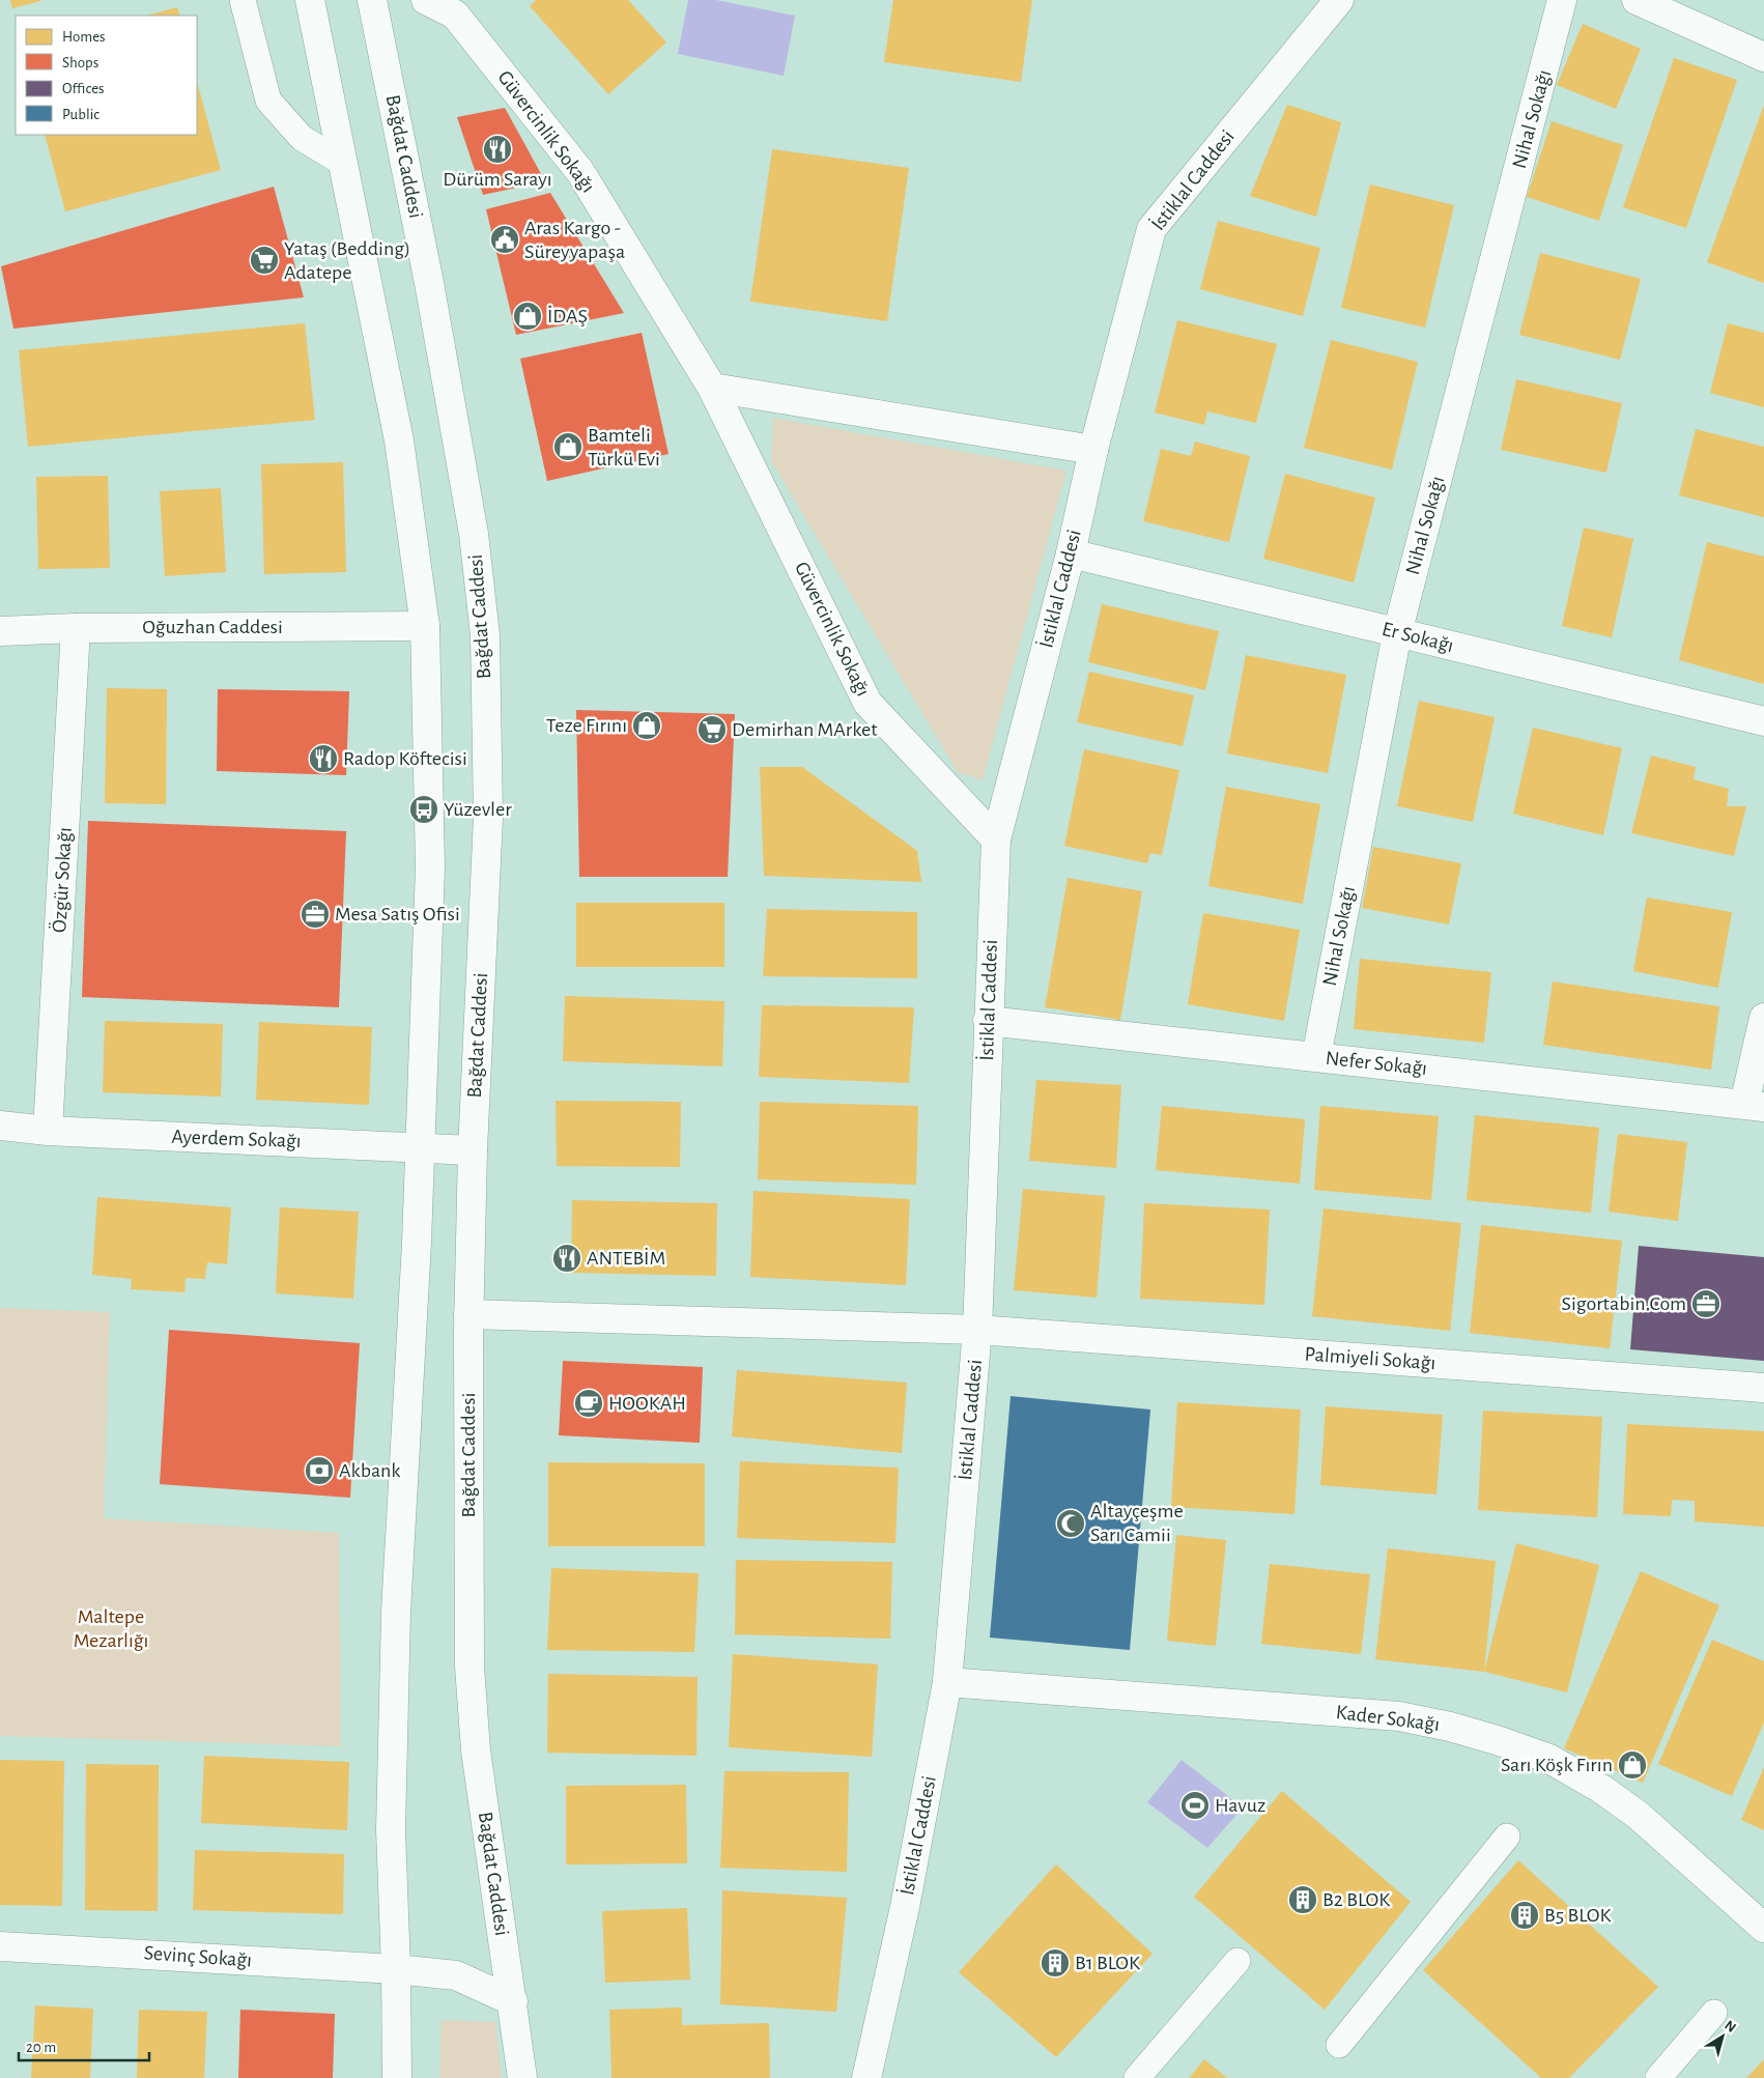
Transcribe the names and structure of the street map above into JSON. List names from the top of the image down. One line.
{"streets":{"street":["Nihal Sokağı","Güvercinlik Sokağı","Bağdat Caddesi","İstiklal Caddesi","Oğuzhan Caddesi","Er Sokağı","Özgür Sokağı","Nefer Sokağı","Ayerdem Sokağı","Palmiyeli Sokağı","Kader Sokağı","Sevinç Sokağı"]},"crossings":[["Nihal Sokağı","Er Sokağı"],["Nihal Sokağı","Nefer Sokağı"],["Güvercinlik Sokağı","İstiklal Caddesi"],["Bağdat Caddesi","Ayerdem Sokağı"],["Bağdat Caddesi","Palmiyeli Sokağı"],["Bağdat Caddesi","Sevinç Sokağı"],["İstiklal Caddesi","Er Sokağı"],["İstiklal Caddesi","Nefer Sokağı"],["İstiklal Caddesi","Palmiyeli Sokağı"],["İstiklal Caddesi","Kader Sokağı"],["Oğuzhan Caddesi","Özgür Sokağı"],["Özgür Sokağı","Ayerdem Sokağı"]],"parks":["Maltepe Mezarlığı"],"places":{"restaurant":["Dürüm Sarayı","Radop Köftecisi","ANTEBİM"],"public building":["Aras Kargo - Süreyyapaşa"],"supermarket":["Yataş (Bedding) Adatepe","Demirhan MArket"],"shop":["İDAŞ","Bamteli Türkü Evi","Teze Fırını","Sarı Köşk Fırın"],"bus stop":["Yüzevler"],"office":["Mesa Satış Ofisi","Sigortabin.Com"],"cafe":["HOOKAH"],"bank":["Akbank"],"mosque":["Altayçeşme Sarı Camii"],"sports":["Havuz"],"building":["B2 BLOK","B5 BLOK","B1 BLOK"]},"legend":["Homes","Shops","Offices","Public"],"scale_bar":"20 m","north":"top right"}
